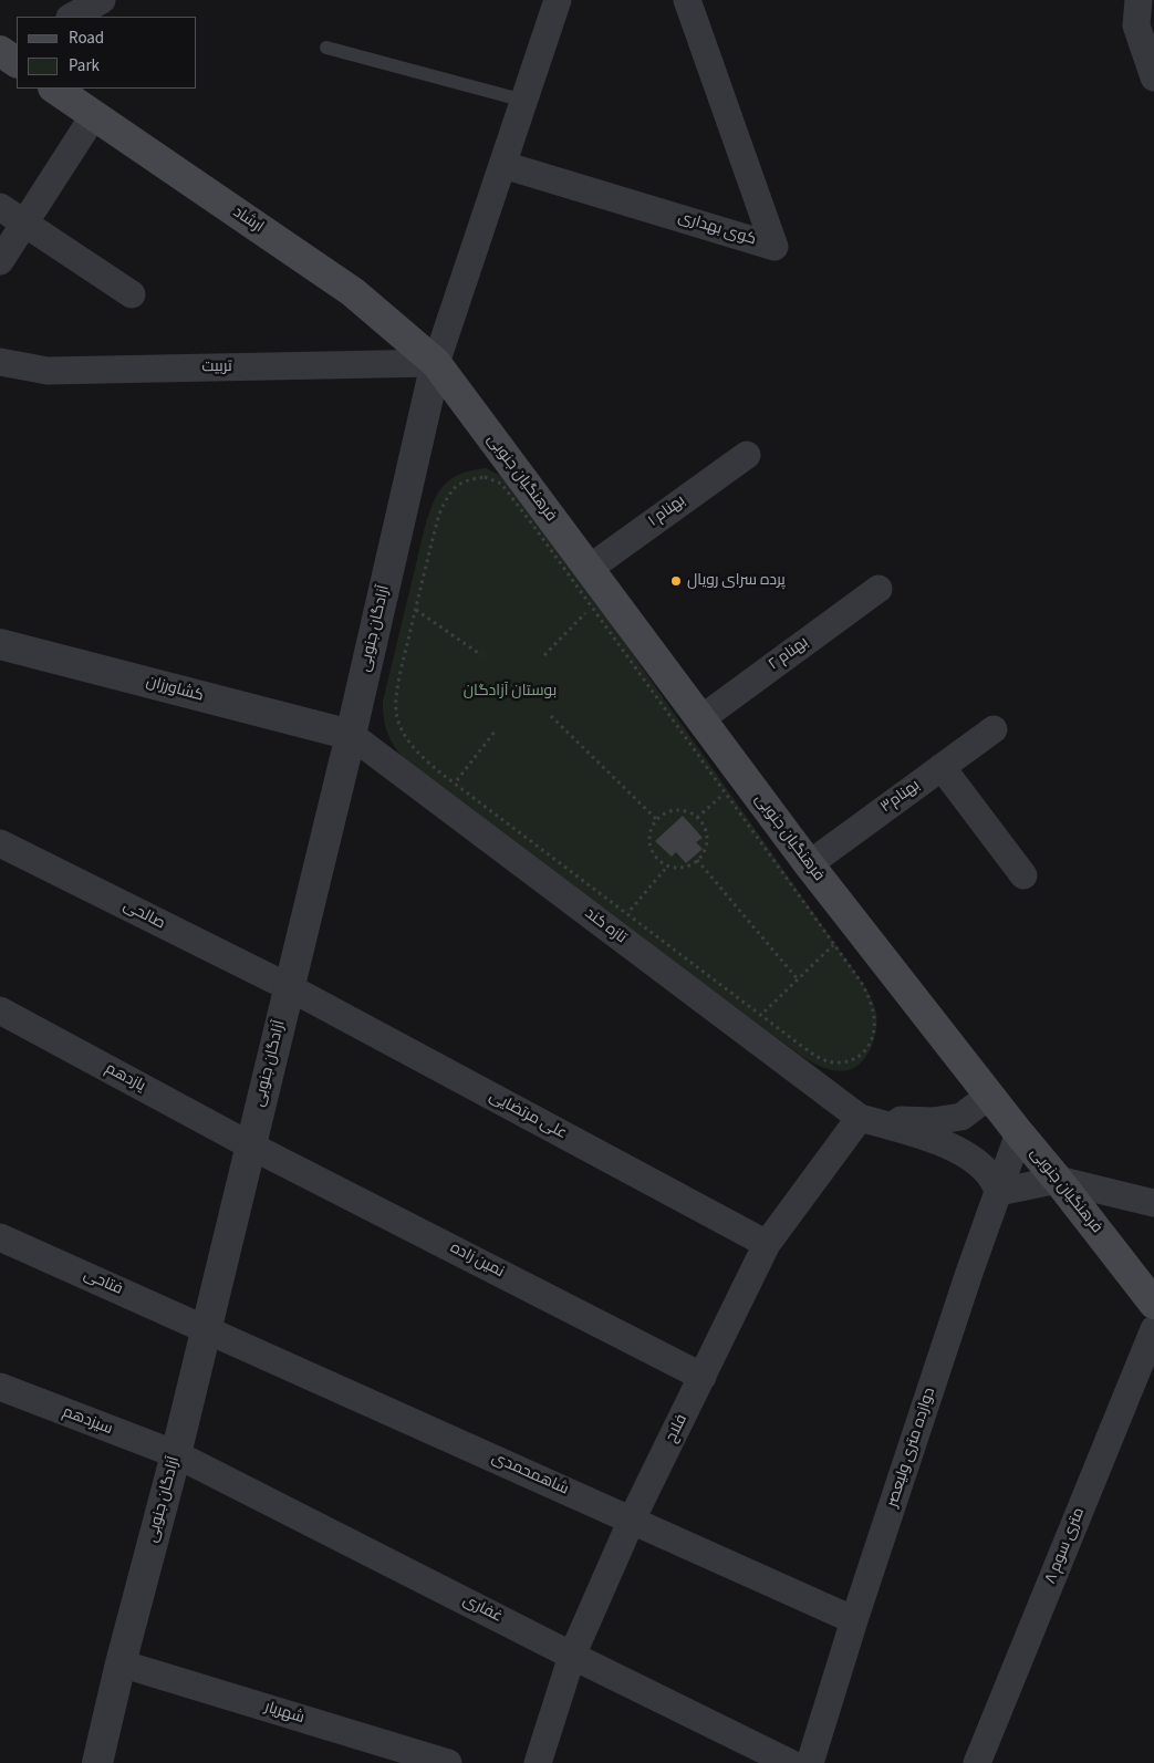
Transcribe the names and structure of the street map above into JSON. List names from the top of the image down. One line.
{"streets":{"main road":["ارشاد","فرهنگیان جنوبی"],"street":["کوی بهداری","تربیت","بهنام ۱","آزادگان جنوبی","بهنام ۲","کشاورزان","بهنام۳","صالحی","تازه کند","یازدهم","علی مرتضایی","نمین زاده","فتاحی","سیزدهم","فلاح","دوازده متری ولیعصر","شاهمحمدی","۸ متری سوم","غفاری","شهریار"]},"crossings":[["ارشاد","تربیت"],["ارشاد","فرهنگیان جنوبی"],["ارشاد","آزادگان جنوبی"],["تربیت","فرهنگیان جنوبی"],["تربیت","آزادگان جنوبی"],["فرهنگیان جنوبی","بهنام ۱"],["فرهنگیان جنوبی","آزادگان جنوبی"],["فرهنگیان جنوبی","بهنام ۲"],["فرهنگیان جنوبی","بهنام۳"],["فرهنگیان جنوبی","دوازده متری ولیعصر"],["آزادگان جنوبی","کشاورزان"],["آزادگان جنوبی","صالحی"],["آزادگان جنوبی","تازه کند"],["آزادگان جنوبی","یازدهم"],["آزادگان جنوبی","علی مرتضایی"],["آزادگان جنوبی","نمین زاده"],["آزادگان جنوبی","فتاحی"],["آزادگان جنوبی","سیزدهم"],["آزادگان جنوبی","شاهمحمدی"],["آزادگان جنوبی","غفاری"],["آزادگان جنوبی","شهریار"],["کشاورزان","تازه کند"],["صالحی","علی مرتضایی"],["تازه کند","فلاح"],["یازدهم","نمین زاده"],["علی مرتضایی","فلاح"],["نمین زاده","فلاح"],["فتاحی","شاهمحمدی"],["سیزدهم","غفاری"],["فلاح","شاهمحمدی"],["فلاح","غفاری"],["دوازده متری ولیعصر","شاهمحمدی"]],"parks":["بوستان آزادگان"],"places":["پرده سرای رویال"],"legend":["Road","Park"]}
